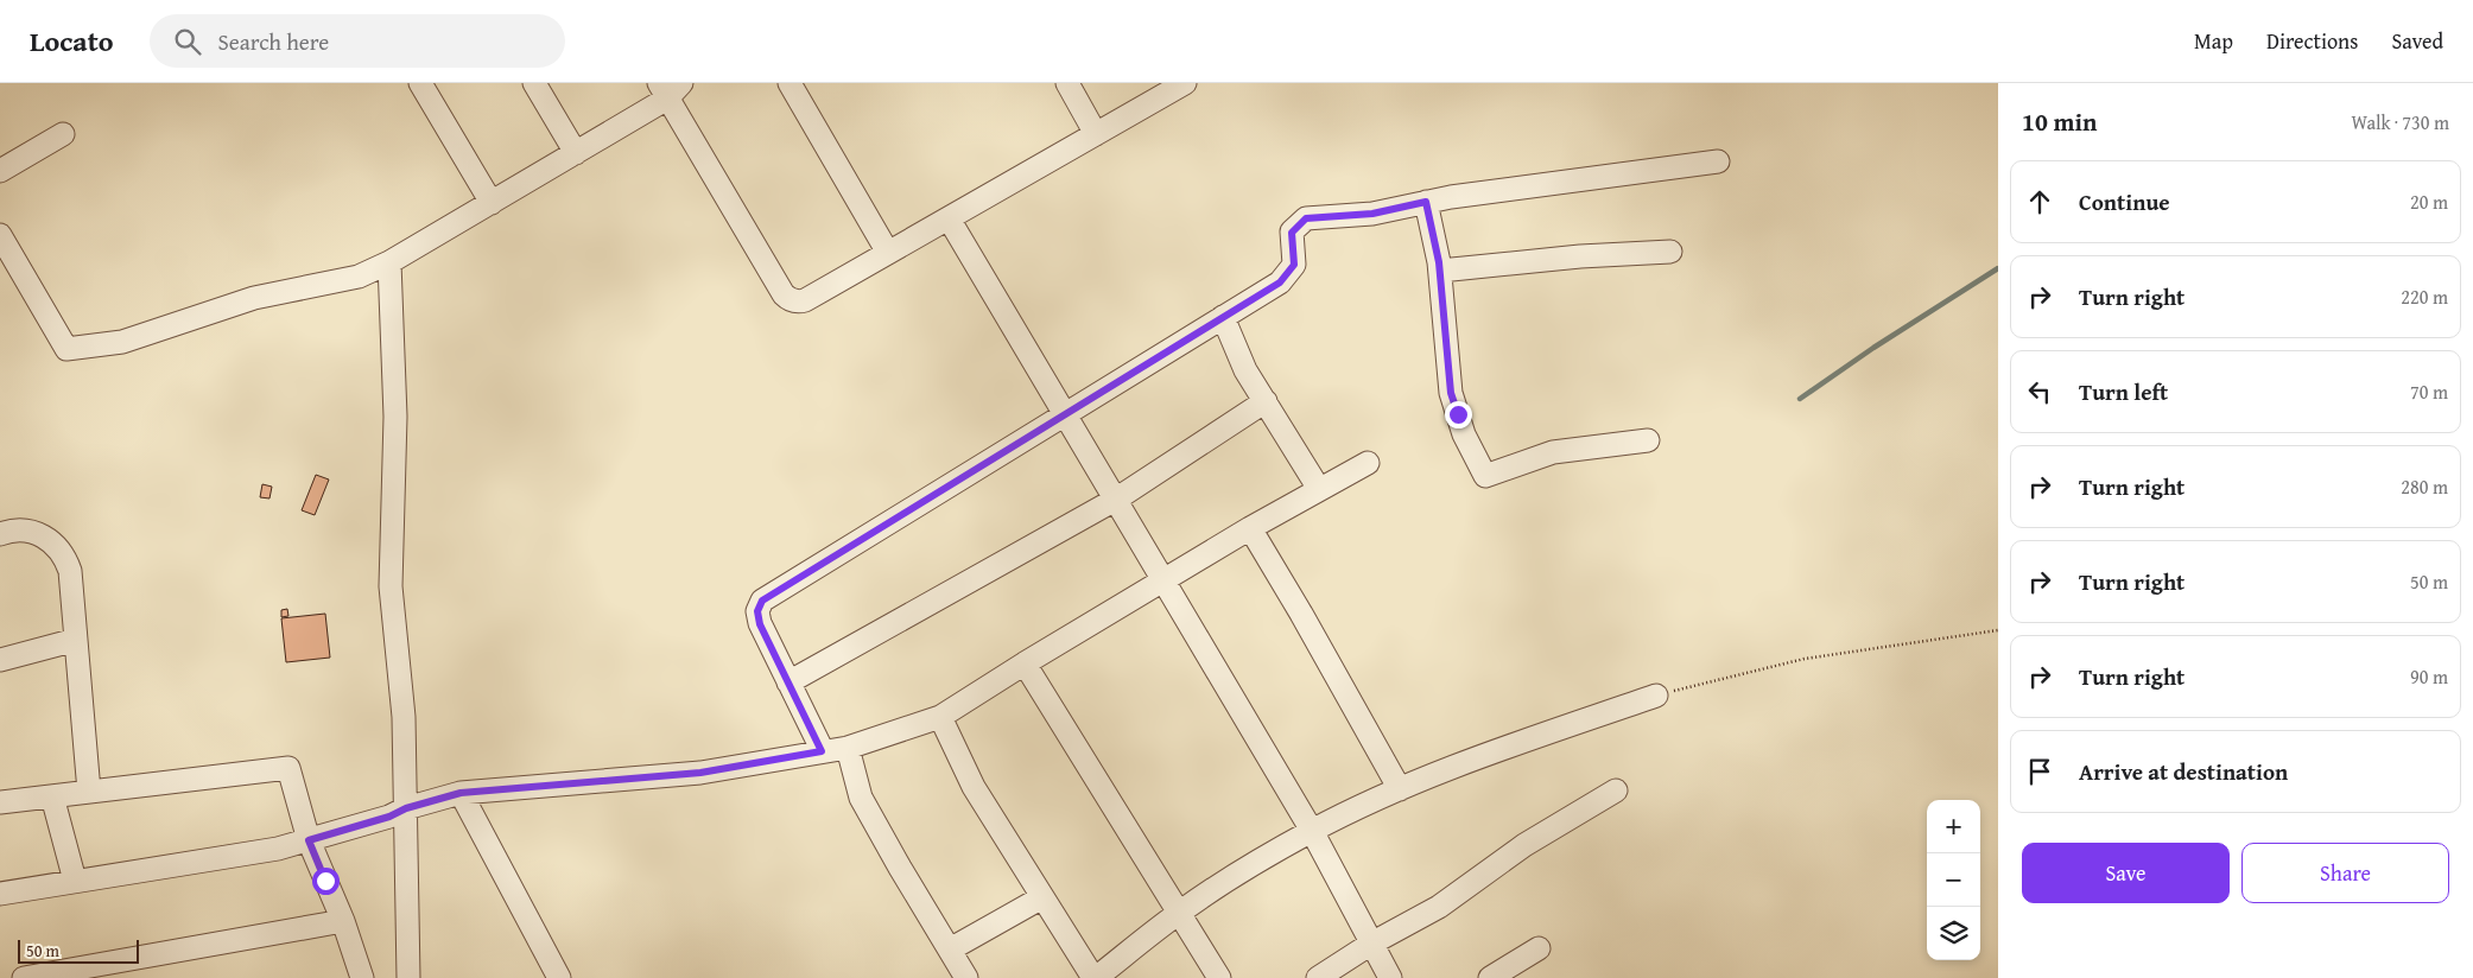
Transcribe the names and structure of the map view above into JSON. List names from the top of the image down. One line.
{"scale_bar":"50 m","page":{"header":"Locato","search":"Search here","nav":["Map","Directions","Saved"],"heading":["10 min","Walk · 730 m"],"list":[["Continue","20 m"],["Turn right","220 m"],["Turn left","70 m"],["Turn right","280 m"],["Turn right","50 m"],["Turn right","90 m"],"Arrive at destination"],"map_buttons":["+","−"],"buttons":["Save","Share"],"scale":"50 m"}}
